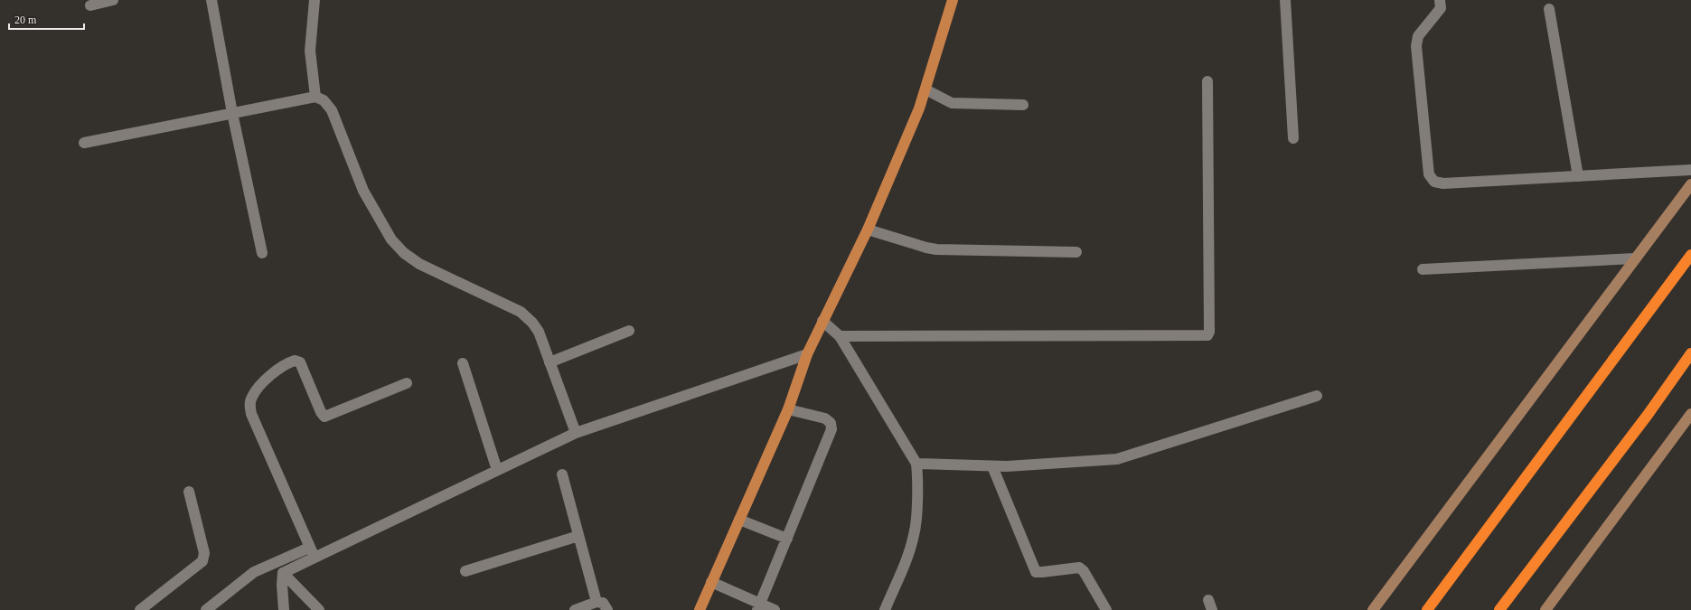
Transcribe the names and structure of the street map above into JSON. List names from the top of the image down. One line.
{"scale_bar":"20 m"}
